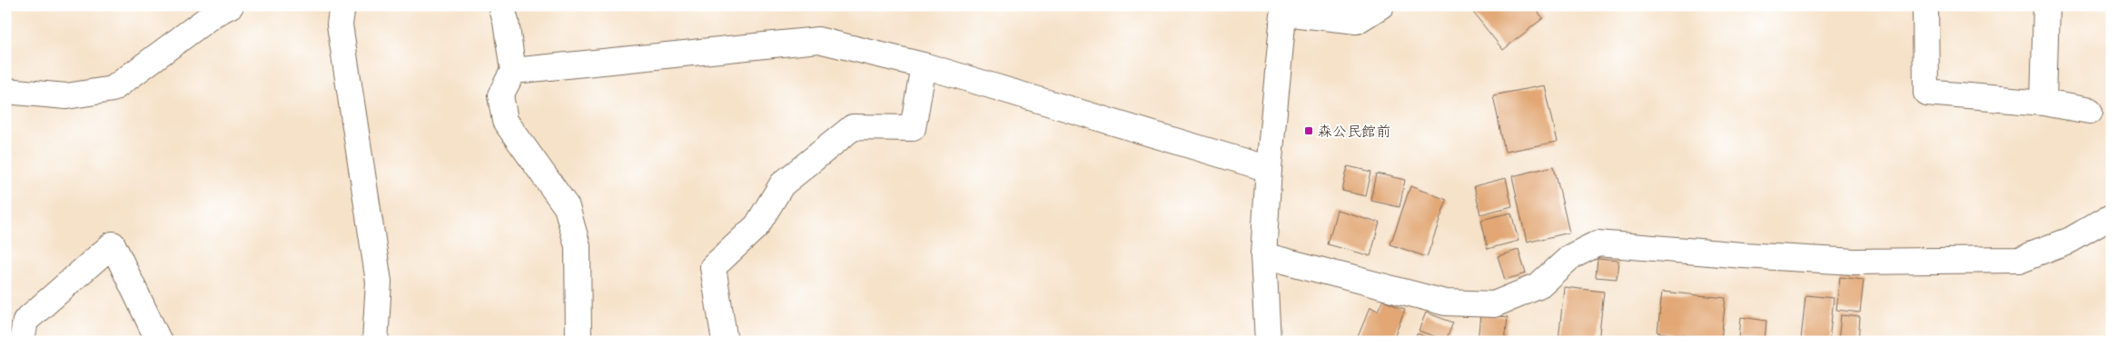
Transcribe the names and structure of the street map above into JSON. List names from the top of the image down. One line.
{"places":{"transit":["森公民館前"]}}
